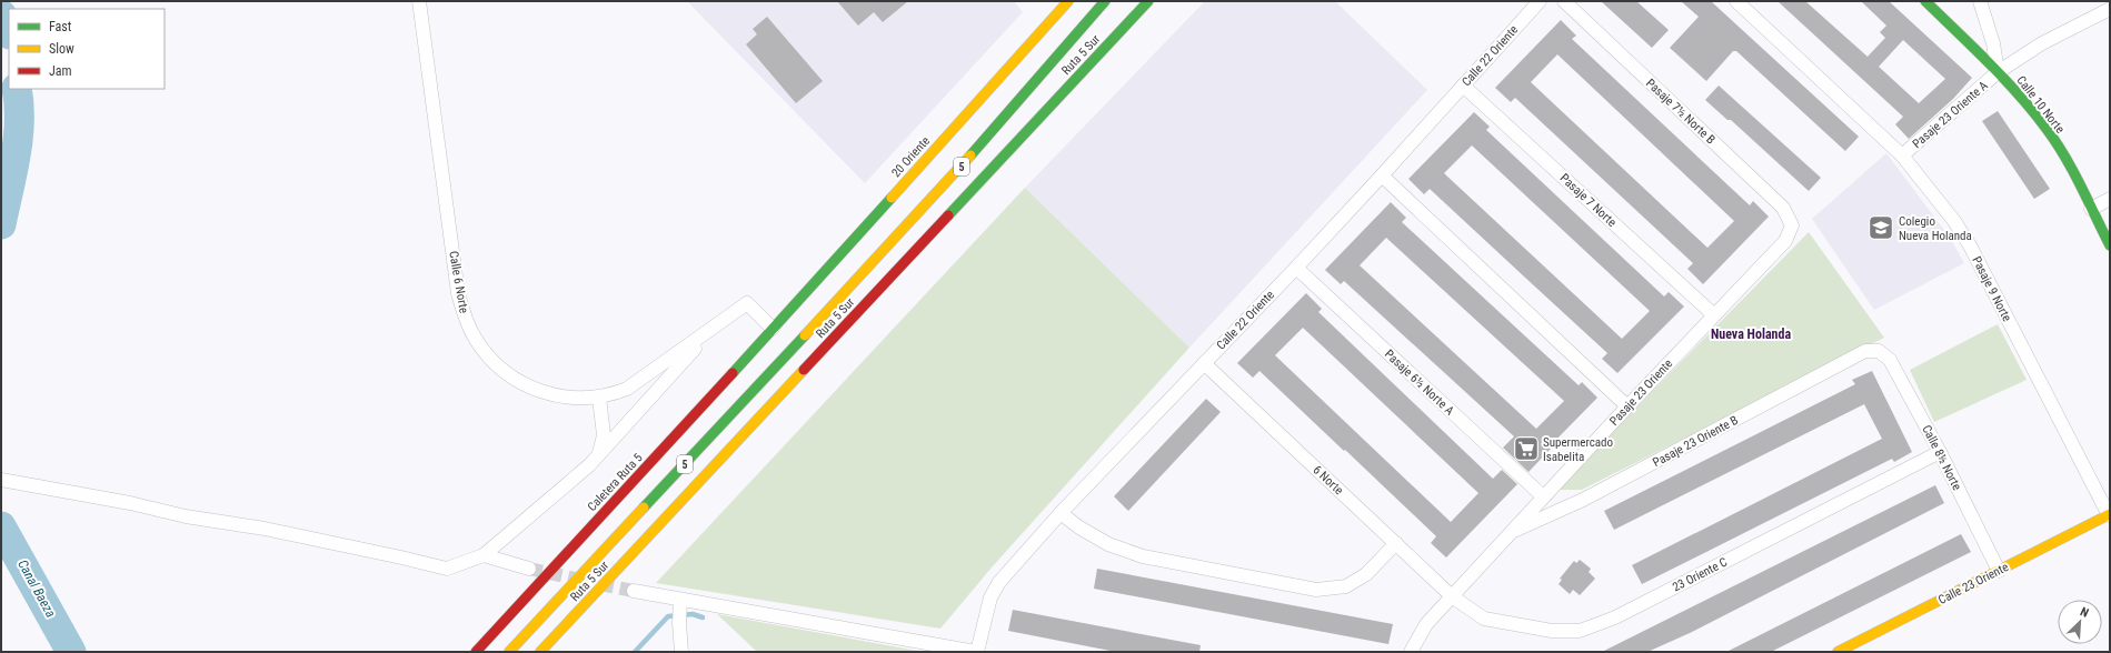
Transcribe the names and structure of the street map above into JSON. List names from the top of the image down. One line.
{"streets":{"main road":["Ruta 5 Sur","Calle 10 Norte","20 Oriente","5","Caletera Ruta 5","Calle 23 Oriente"],"street":["Calle 22 Oriente","Pasaje 7½ Norte B","Pasaje 23 Oriente A","Pasaje 7 Norte","Calle 6 Norte","Pasaje 9 Norte","Pasaje 6½ Norte A","Pasaje 23 Oriente","Pasaje 23 Oriente B","Calle 8½ Norte","6 Norte","23 Oriente C"]},"crossings":[["Calle 22 Oriente","Pasaje 7 Norte"],["Calle 22 Oriente","Pasaje 6½ Norte A"],["Calle 22 Oriente","6 Norte"],["Calle 10 Norte","Pasaje 23 Oriente A"],["Pasaje 7½ Norte B","Pasaje 23 Oriente"],["Pasaje 23 Oriente A","Pasaje 9 Norte"],["20 Oriente","Calle 6 Norte"],["20 Oriente","Caletera Ruta 5"],["Pasaje 7 Norte","Pasaje 23 Oriente"],["Calle 6 Norte","Caletera Ruta 5"],["Pasaje 9 Norte","Calle 23 Oriente"],["Pasaje 6½ Norte A","Pasaje 23 Oriente"],["Pasaje 23 Oriente","Pasaje 23 Oriente B"],["Pasaje 23 Oriente","6 Norte"],["Pasaje 23 Oriente","23 Oriente C"],["Pasaje 23 Oriente B","Calle 8½ Norte"],["Calle 8½ Norte","23 Oriente C"],["Calle 8½ Norte","Calle 23 Oriente"],["6 Norte","23 Oriente C"]],"districts":["Nueva Holanda"],"water":["Canal Baeza"],"places":{"school or university":["Colegio Nueva Holanda"],"supermarket":["Supermercado Isabelita"]},"legend":["Fast","Slow","Jam"],"north":"top right"}
